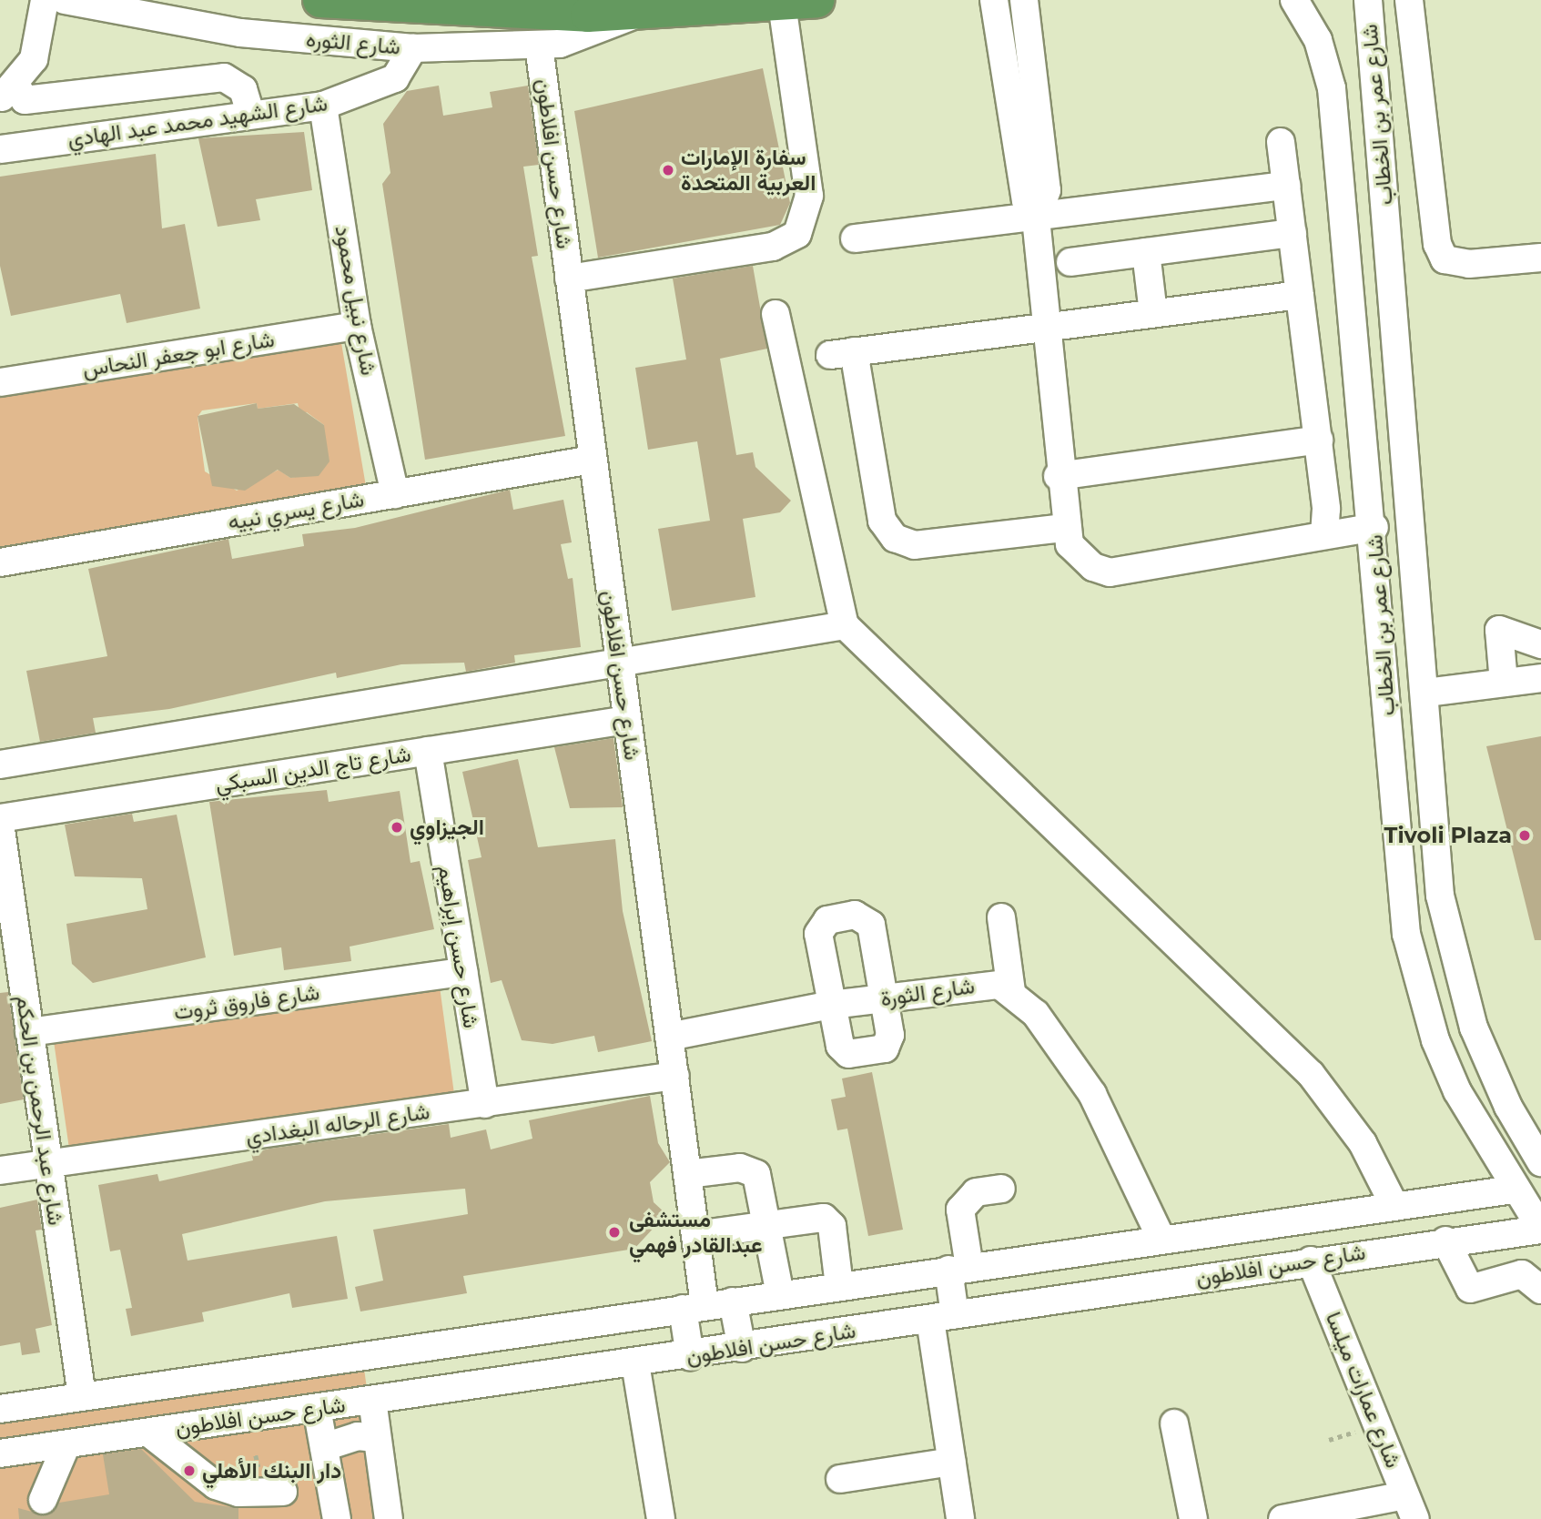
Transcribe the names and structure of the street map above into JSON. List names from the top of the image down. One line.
{"streets":{"highway":["شارع الثوره"],"street":["شارع عمر بن الخطاب","شارع الشهيد محمد عبد الهادي","شارع حسن افلاطون","شارع نبيل محمود","شارع ابو جعفر النحاس","شارع يسري نبيه","شارع تاج الدين السبكي","شارع حسن إبراهيم","شارع الثورة","شارع فاروق ثروت","شارع عبد الرحمن بن الحكم","شارع الرحاله البغدادي","شارع عمارات ميلسا"]},"crossings":[["شارع الثوره","شارع الشهيد محمد عبد الهادي"],["شارع الثوره","شارع حسن افلاطون"],["شارع عمر بن الخطاب","شارع حسن افلاطون"],["شارع الشهيد محمد عبد الهادي","شارع نبيل محمود"],["شارع حسن افلاطون","شارع يسري نبيه"],["شارع حسن افلاطون","شارع تاج الدين السبكي"],["شارع حسن افلاطون","شارع الثورة"],["شارع حسن افلاطون","شارع عبد الرحمن بن الحكم"],["شارع حسن افلاطون","شارع الرحاله البغدادي"],["شارع حسن افلاطون","شارع عمارات ميلسا"],["شارع نبيل محمود","شارع ابو جعفر النحاس"],["شارع نبيل محمود","شارع يسري نبيه"],["شارع تاج الدين السبكي","شارع حسن إبراهيم"],["شارع تاج الدين السبكي","شارع عبد الرحمن بن الحكم"],["شارع حسن إبراهيم","شارع فاروق ثروت"],["شارع حسن إبراهيم","شارع الرحاله البغدادي"],["شارع فاروق ثروت","شارع عبد الرحمن بن الحكم"],["شارع عبد الرحمن بن الحكم","شارع الرحاله البغدادي"]],"places":["سفارة الإمارات العربية المتحدة","الجيزاوي","Tivoli Plaza","مستشفى عبدالقادر فهمي","دار البنك الأهلي"]}
